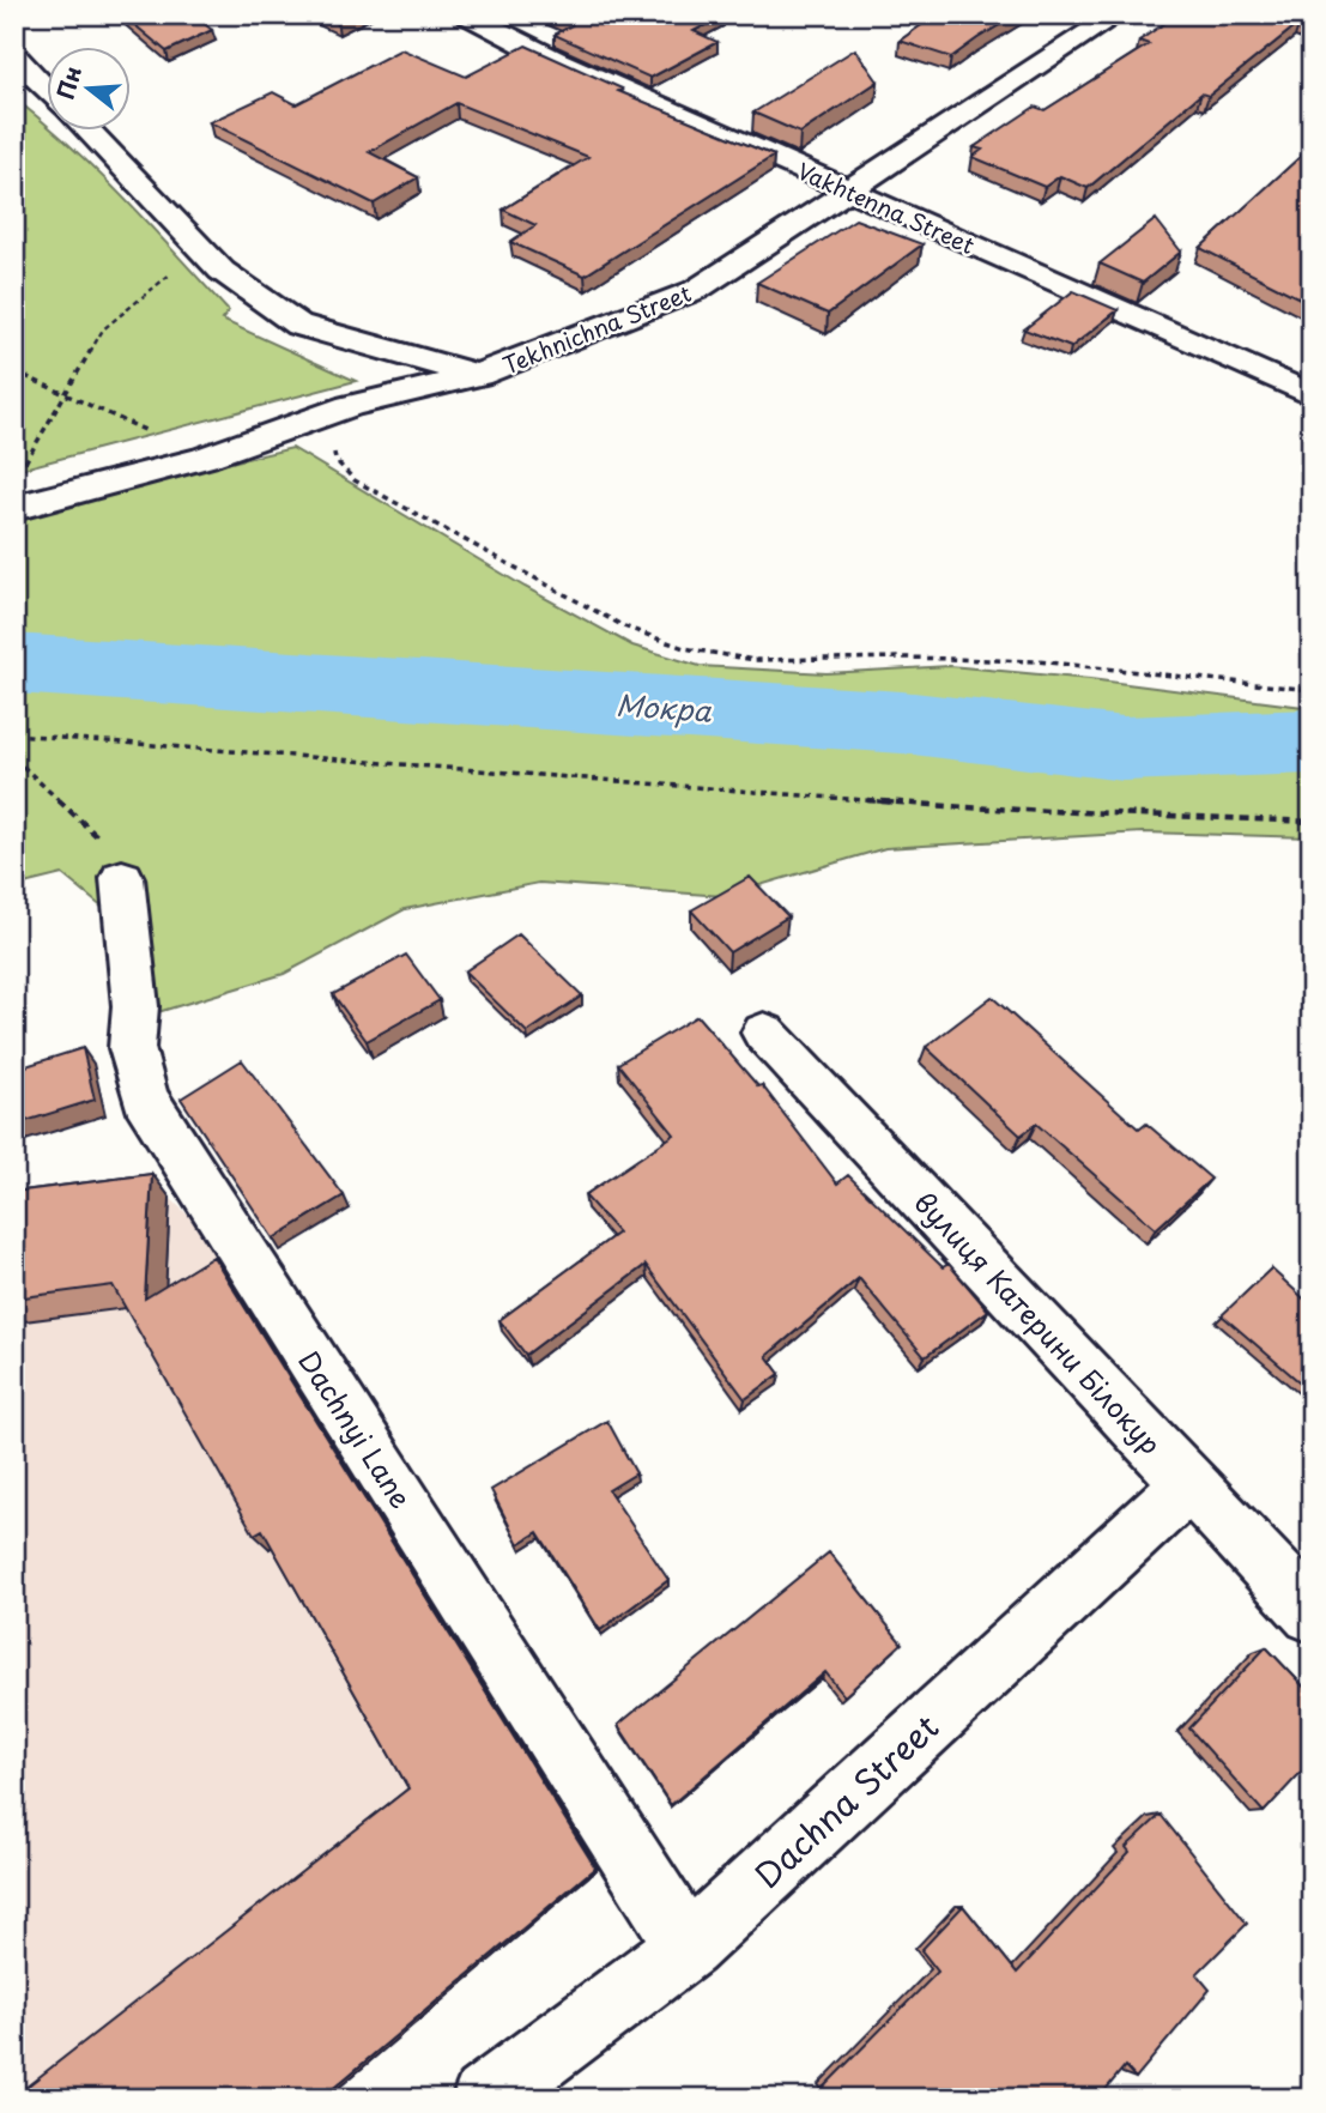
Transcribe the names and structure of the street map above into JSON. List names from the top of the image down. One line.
{"streets":{"street":["Vakhtenna Street","Tekhnichna Street","вулиця Катерини Білокур","Dachnyi Lane","Dachna Street"]},"crossings":[["Vakhtenna Street","Tekhnichna Street"],["вулиця Катерини Білокур","Dachna Street"],["Dachnyi Lane","Dachna Street"]],"water":["Мокра"],"north":"left"}
